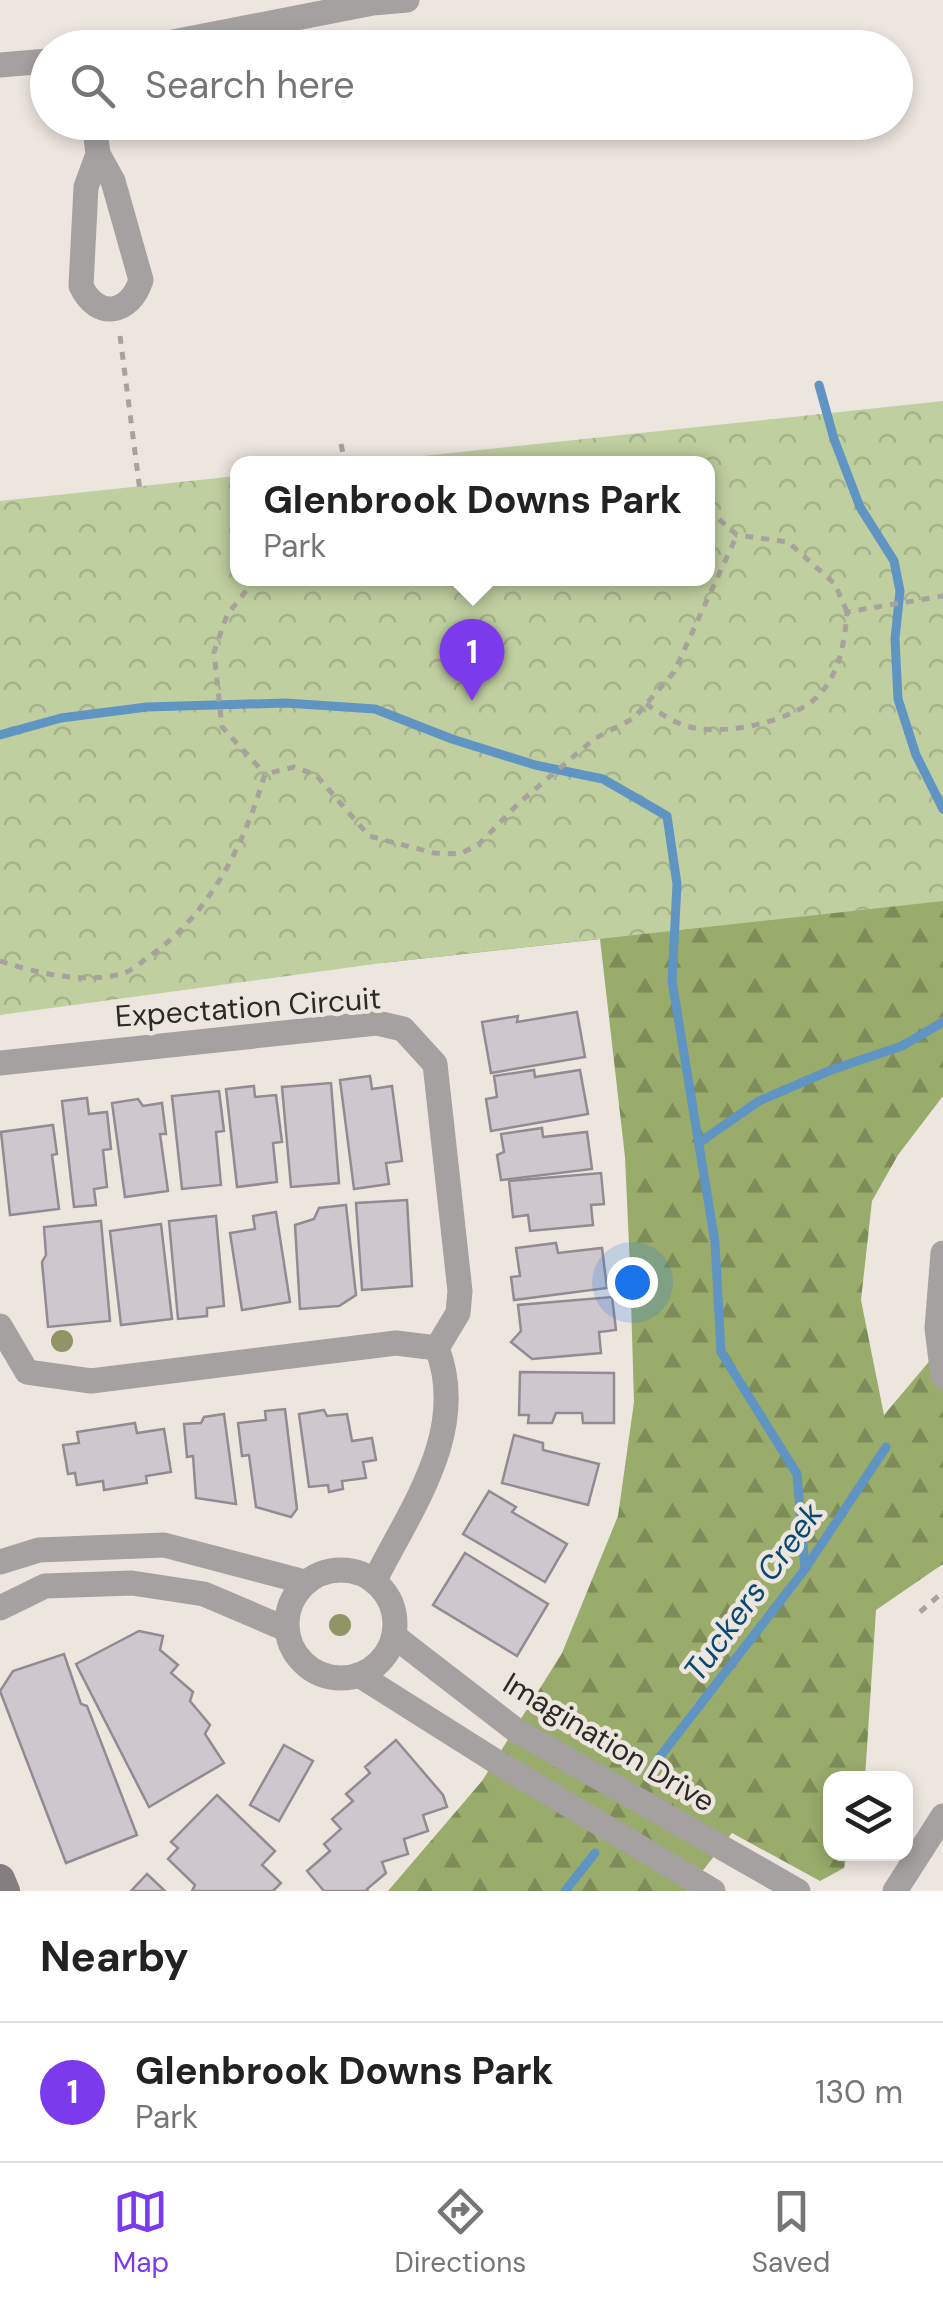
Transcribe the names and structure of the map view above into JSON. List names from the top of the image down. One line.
{"streets":{"street":["Expectation Circuit","Imagination Drive"]},"water":["Tuckers Creek"],"page":{"search":"Search here","popup":["Glenbrook Downs Park","Park"],"pins":"1","heading":"Nearby","list":[{"mark":"1","name":"Glenbrook Downs Park","note":"Park","value":"130 m"}],"nav":["Map","Directions","Saved"]}}
